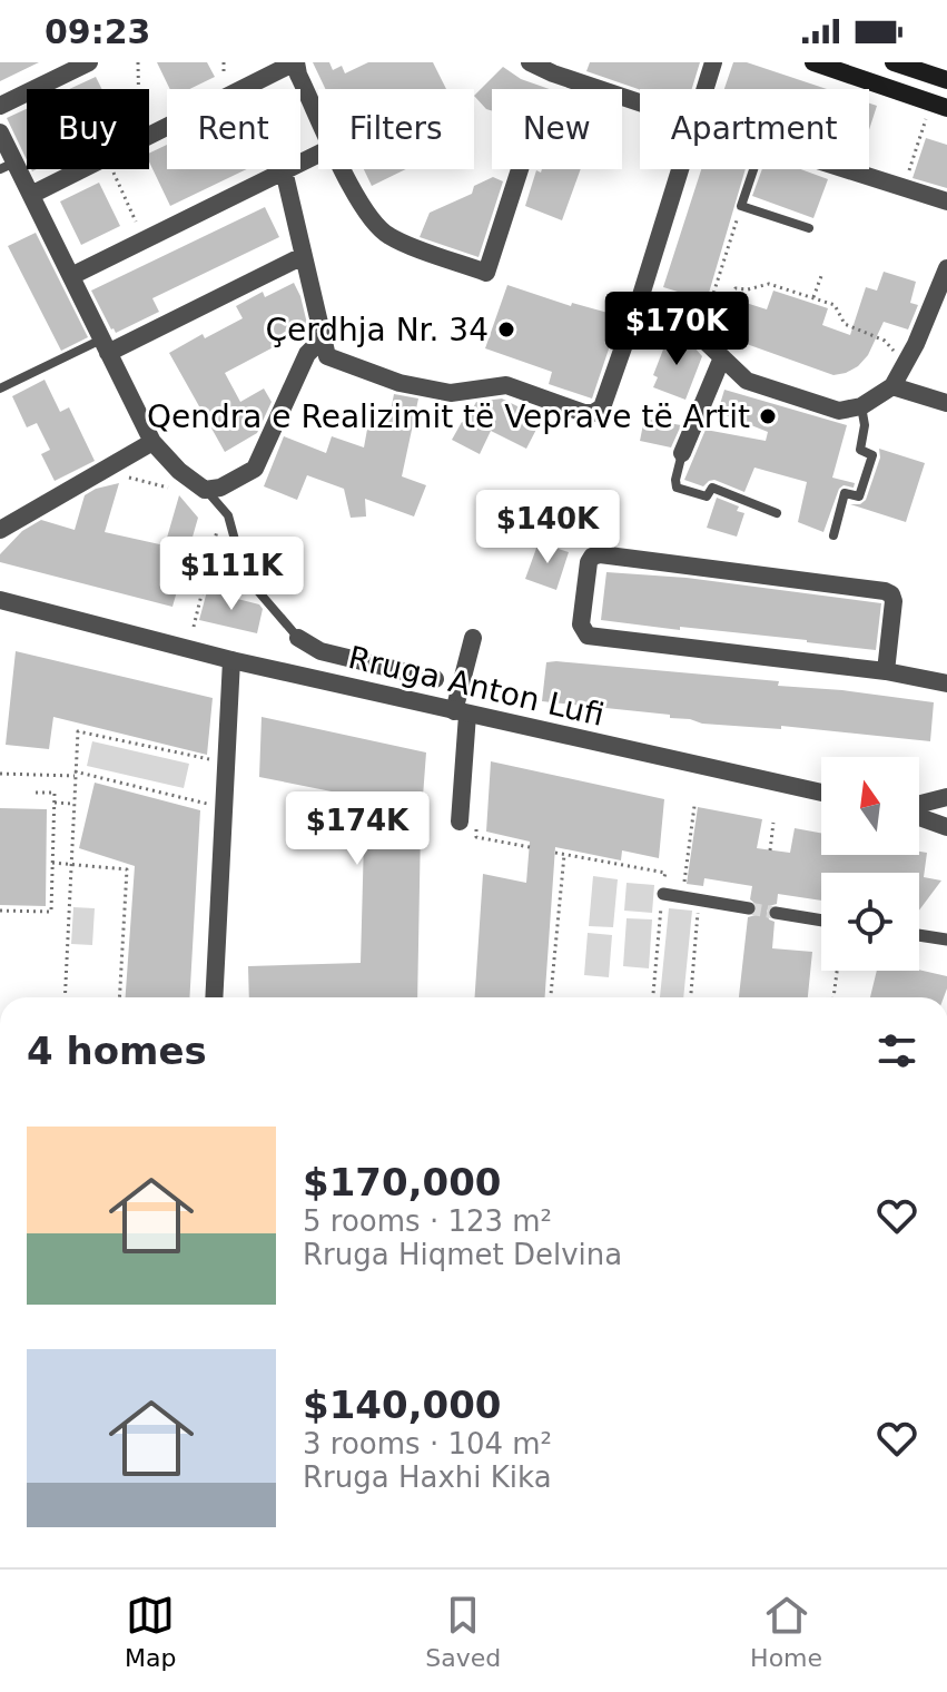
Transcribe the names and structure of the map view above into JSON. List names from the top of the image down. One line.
{"streets":{"street":["Rruga Anton Lufi"]},"places":["Çerdhja Nr. 34","Qendra e Realizimit të Veprave të Artit"],"north":"top","page":{"status":"09:23","chip":["Buy","Rent","Filters","New","Apartment"],"price":["$170K","$140K","$111K","$174K"],"heading":"4 homes","list":[{"name":"$170,000","note":"5 rooms · 123 m² · Rruga Hiqmet Delvina"},{"name":"$140,000","note":"3 rooms · 104 m² · Rruga Haxhi Kika"}],"tabs":["Map","Saved","Home"]}}
